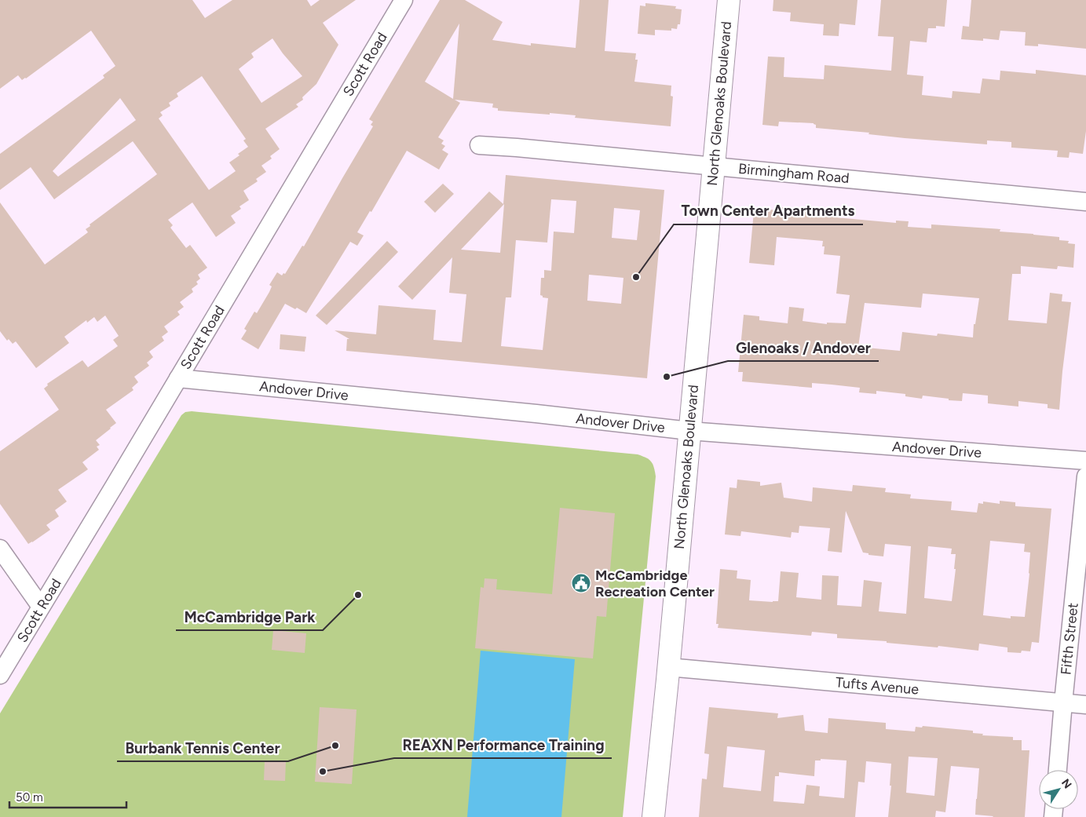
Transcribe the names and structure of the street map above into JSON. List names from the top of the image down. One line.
{"streets":{"main road":["North Glenoaks Boulevard"],"street":["Scott Road","Birmingham Road","Andover Drive","Fifth Street","Tufts Avenue"]},"crossings":[["Scott Road","Andover Drive"],["North Glenoaks Boulevard","Birmingham Road"],["North Glenoaks Boulevard","Andover Drive"],["North Glenoaks Boulevard","Tufts Avenue"],["Fifth Street","Tufts Avenue"]],"places":{"other":["Town Center Apartments","Glenoaks / Andover","McCambridge Park","Burbank Tennis Center","REAXN Performance Training"],"public building":["McCambridge Recreation Center"]},"scale_bar":"50 m","north":"top right"}
